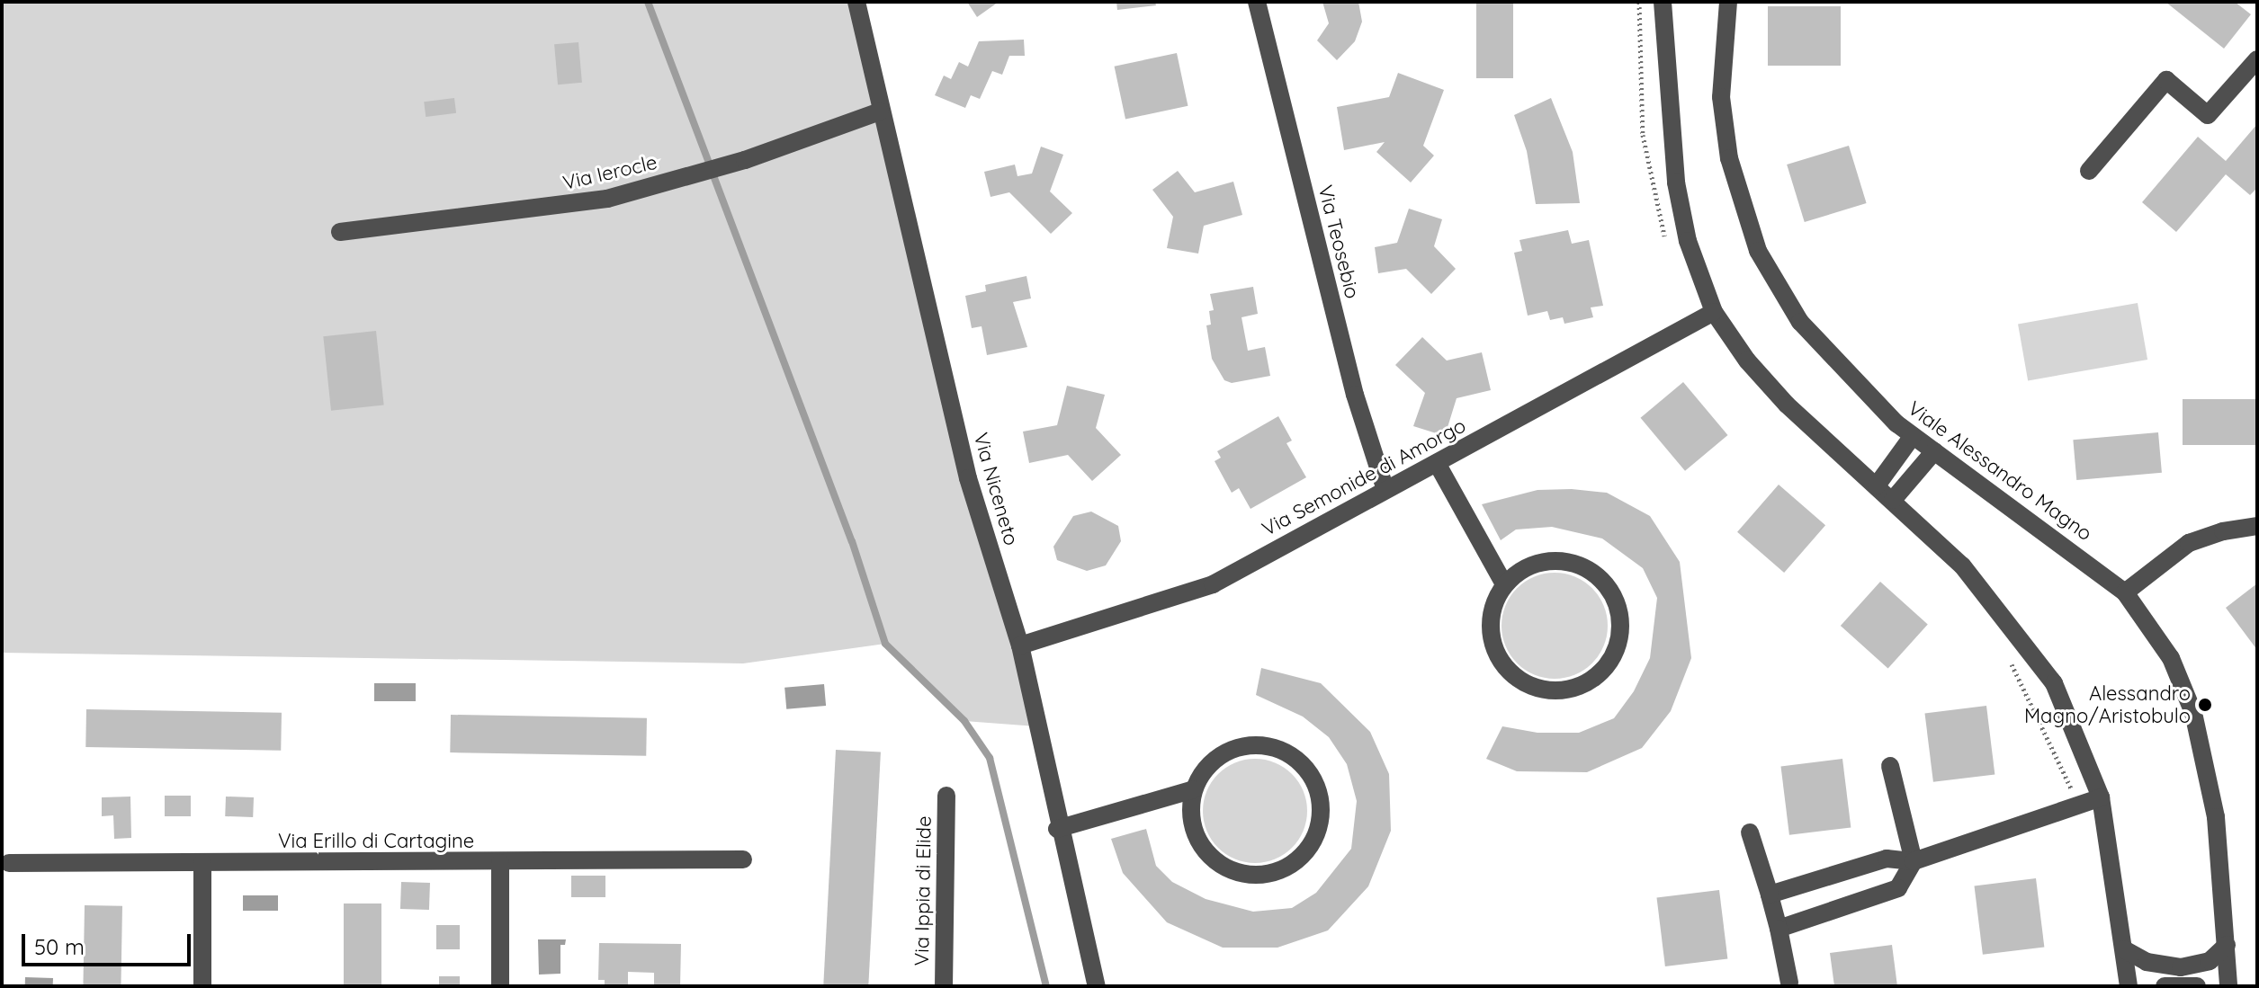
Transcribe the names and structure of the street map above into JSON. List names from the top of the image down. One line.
{"streets":{"street":["Via Ierocle","Via Teosebio","Viale Alessandro Magno","Via Semonide di Amorgo","Via Niceneto","Via Erillo di Cartagine","Via Ippia di Elide"]},"crossings":[["Via Ierocle","Via Niceneto"],["Via Teosebio","Via Semonide di Amorgo"],["Via Semonide di Amorgo","Via Niceneto"]],"places":["Alessandro Magno/Aristobulo"],"scale_bar":"50 m"}
